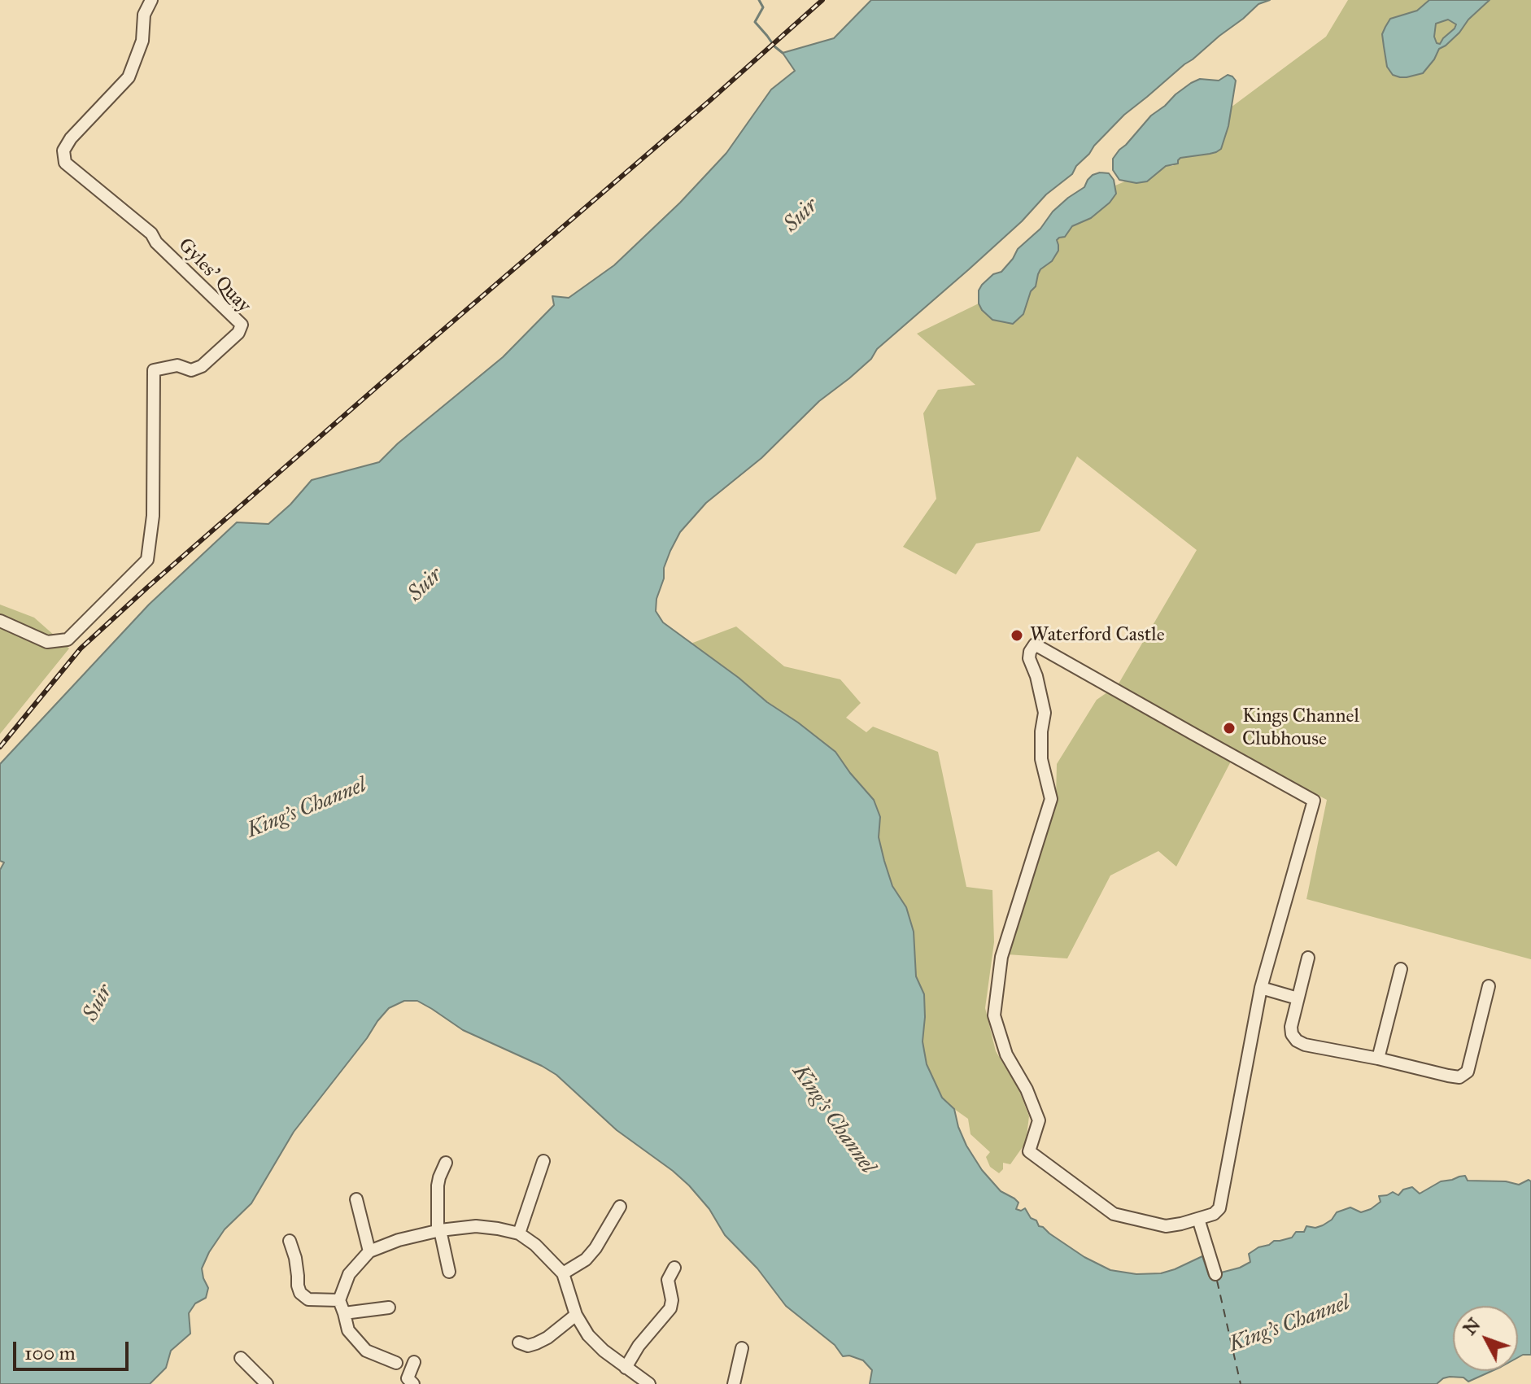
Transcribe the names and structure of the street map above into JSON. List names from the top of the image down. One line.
{"streets":{"street":["Gyles' Quay"]},"water":["Suir","King's Channel"],"places":["Waterford Castle","Kings Channel Clubhouse"],"scale_bar":"100 m","north":"top left"}
